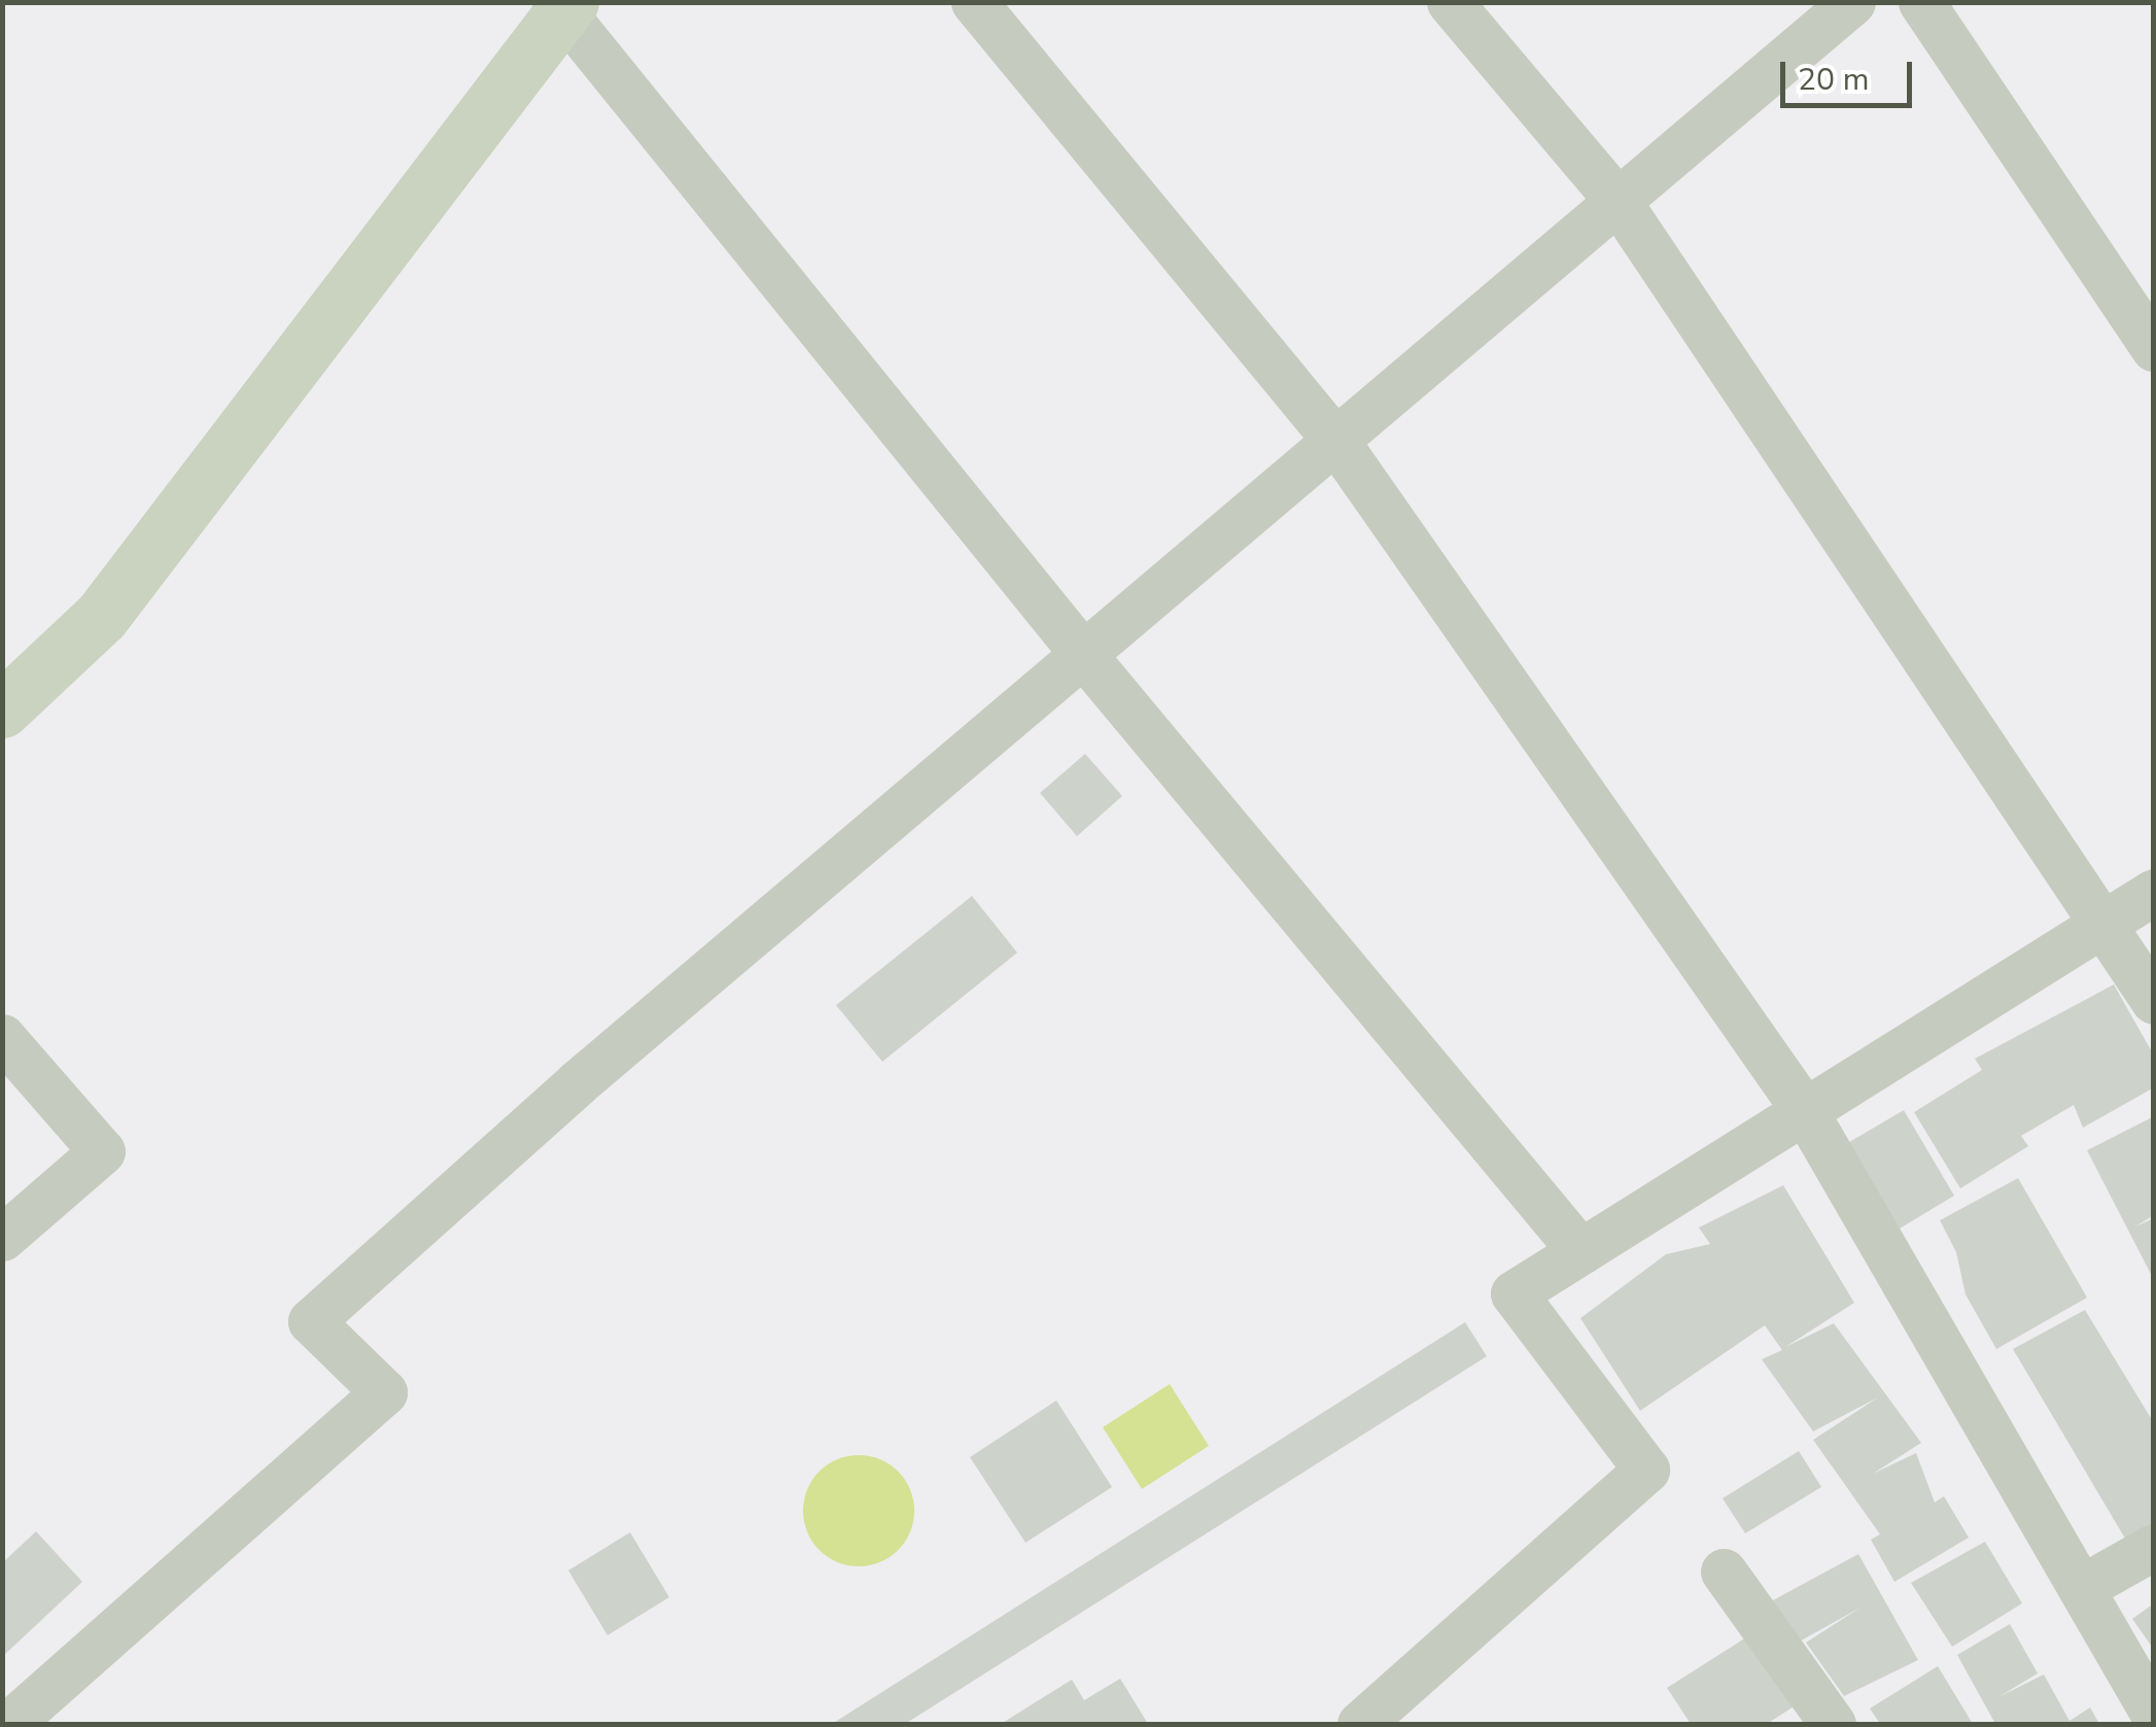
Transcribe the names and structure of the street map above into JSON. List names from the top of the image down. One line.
{"scale_bar":"20 m"}
